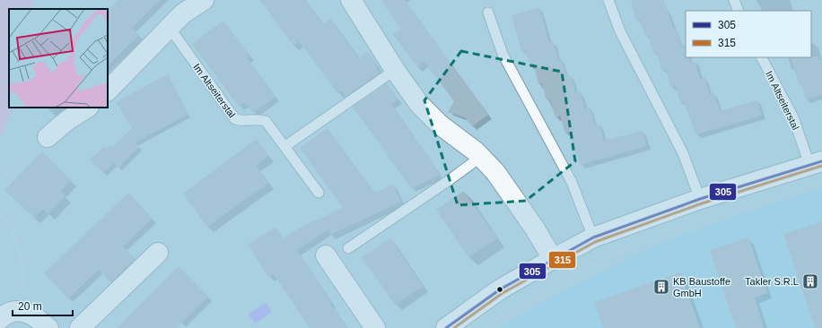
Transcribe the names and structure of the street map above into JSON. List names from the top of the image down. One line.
{"streets":{"street":["Im Altseiterstal"]},"places":{"building":["Takler S.R.L","KB Baustoffe GmbH"]},"lines":["transit line 305","transit line 315"],"legend":["305","315"],"scale_bar":"20 m"}
